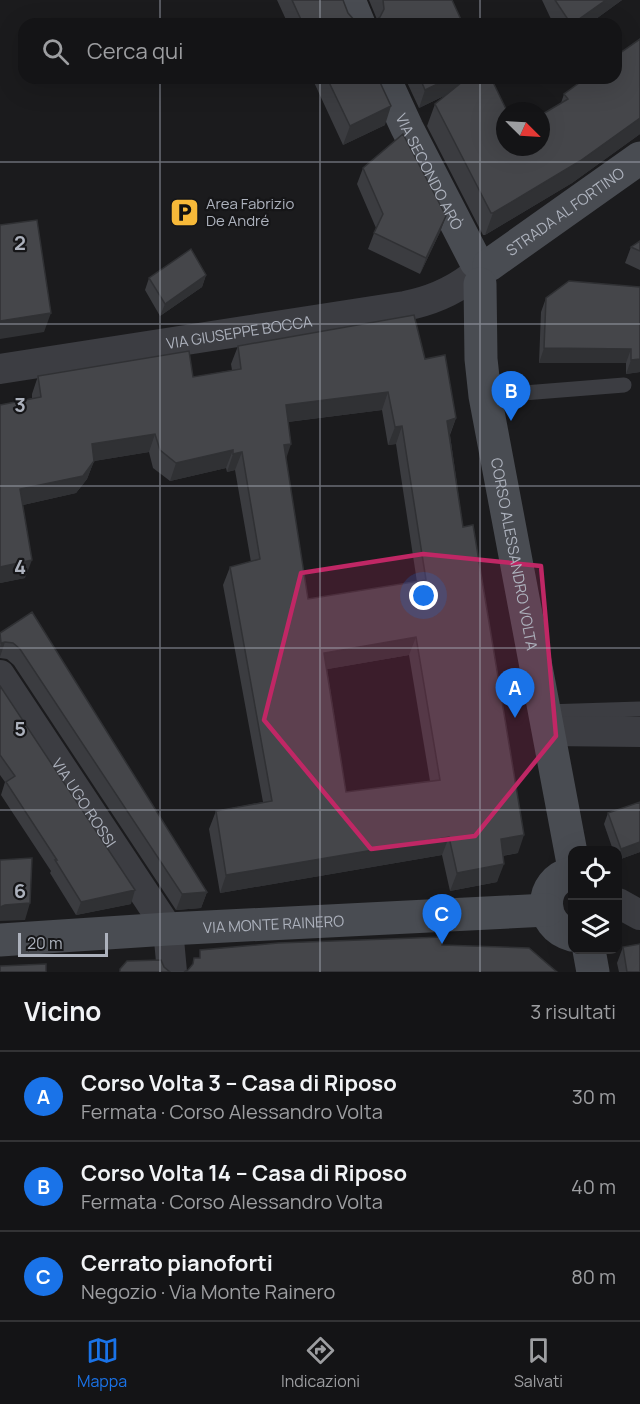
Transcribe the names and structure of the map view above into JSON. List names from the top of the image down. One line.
{"streets":{"street":["VIA SECONDO ARÒ","STRADA AL FORTINO","VIA GIUSEPPE BOCCA","CORSO ALESSANDRO VOLTA","VIA UGO ROSSI","VIA MONTE RAINERO"]},"crossings":[["VIA SECONDO ARÒ","STRADA AL FORTINO"],["VIA SECONDO ARÒ","VIA GIUSEPPE BOCCA"],["VIA SECONDO ARÒ","CORSO ALESSANDRO VOLTA"],["STRADA AL FORTINO","VIA GIUSEPPE BOCCA"],["STRADA AL FORTINO","CORSO ALESSANDRO VOLTA"],["VIA GIUSEPPE BOCCA","CORSO ALESSANDRO VOLTA"],["VIA UGO ROSSI","VIA MONTE RAINERO"]],"places":{"parking":["Area Fabrizio De André"]},"scale_bar":"20 m","north":"bottom right","page":{"search":"Cerca qui","pins":["B","A","C"],"scale":"20 m","heading":["Vicino","3 risultati"],"list":[{"mark":"A","name":"Corso Volta 3 – Casa di Riposo","note":"Fermata · Corso Alessandro Volta","value":"30 m"},{"mark":"B","name":"Corso Volta 14 – Casa di Riposo","note":"Fermata · Corso Alessandro Volta","value":"40 m"},{"mark":"C","name":"Cerrato pianoforti","note":"Negozio · Via Monte Rainero","value":"80 m"}],"nav":["Mappa","Indicazioni","Salvati"]},"grid":{"rows":["2","3","4","5","6"]}}
